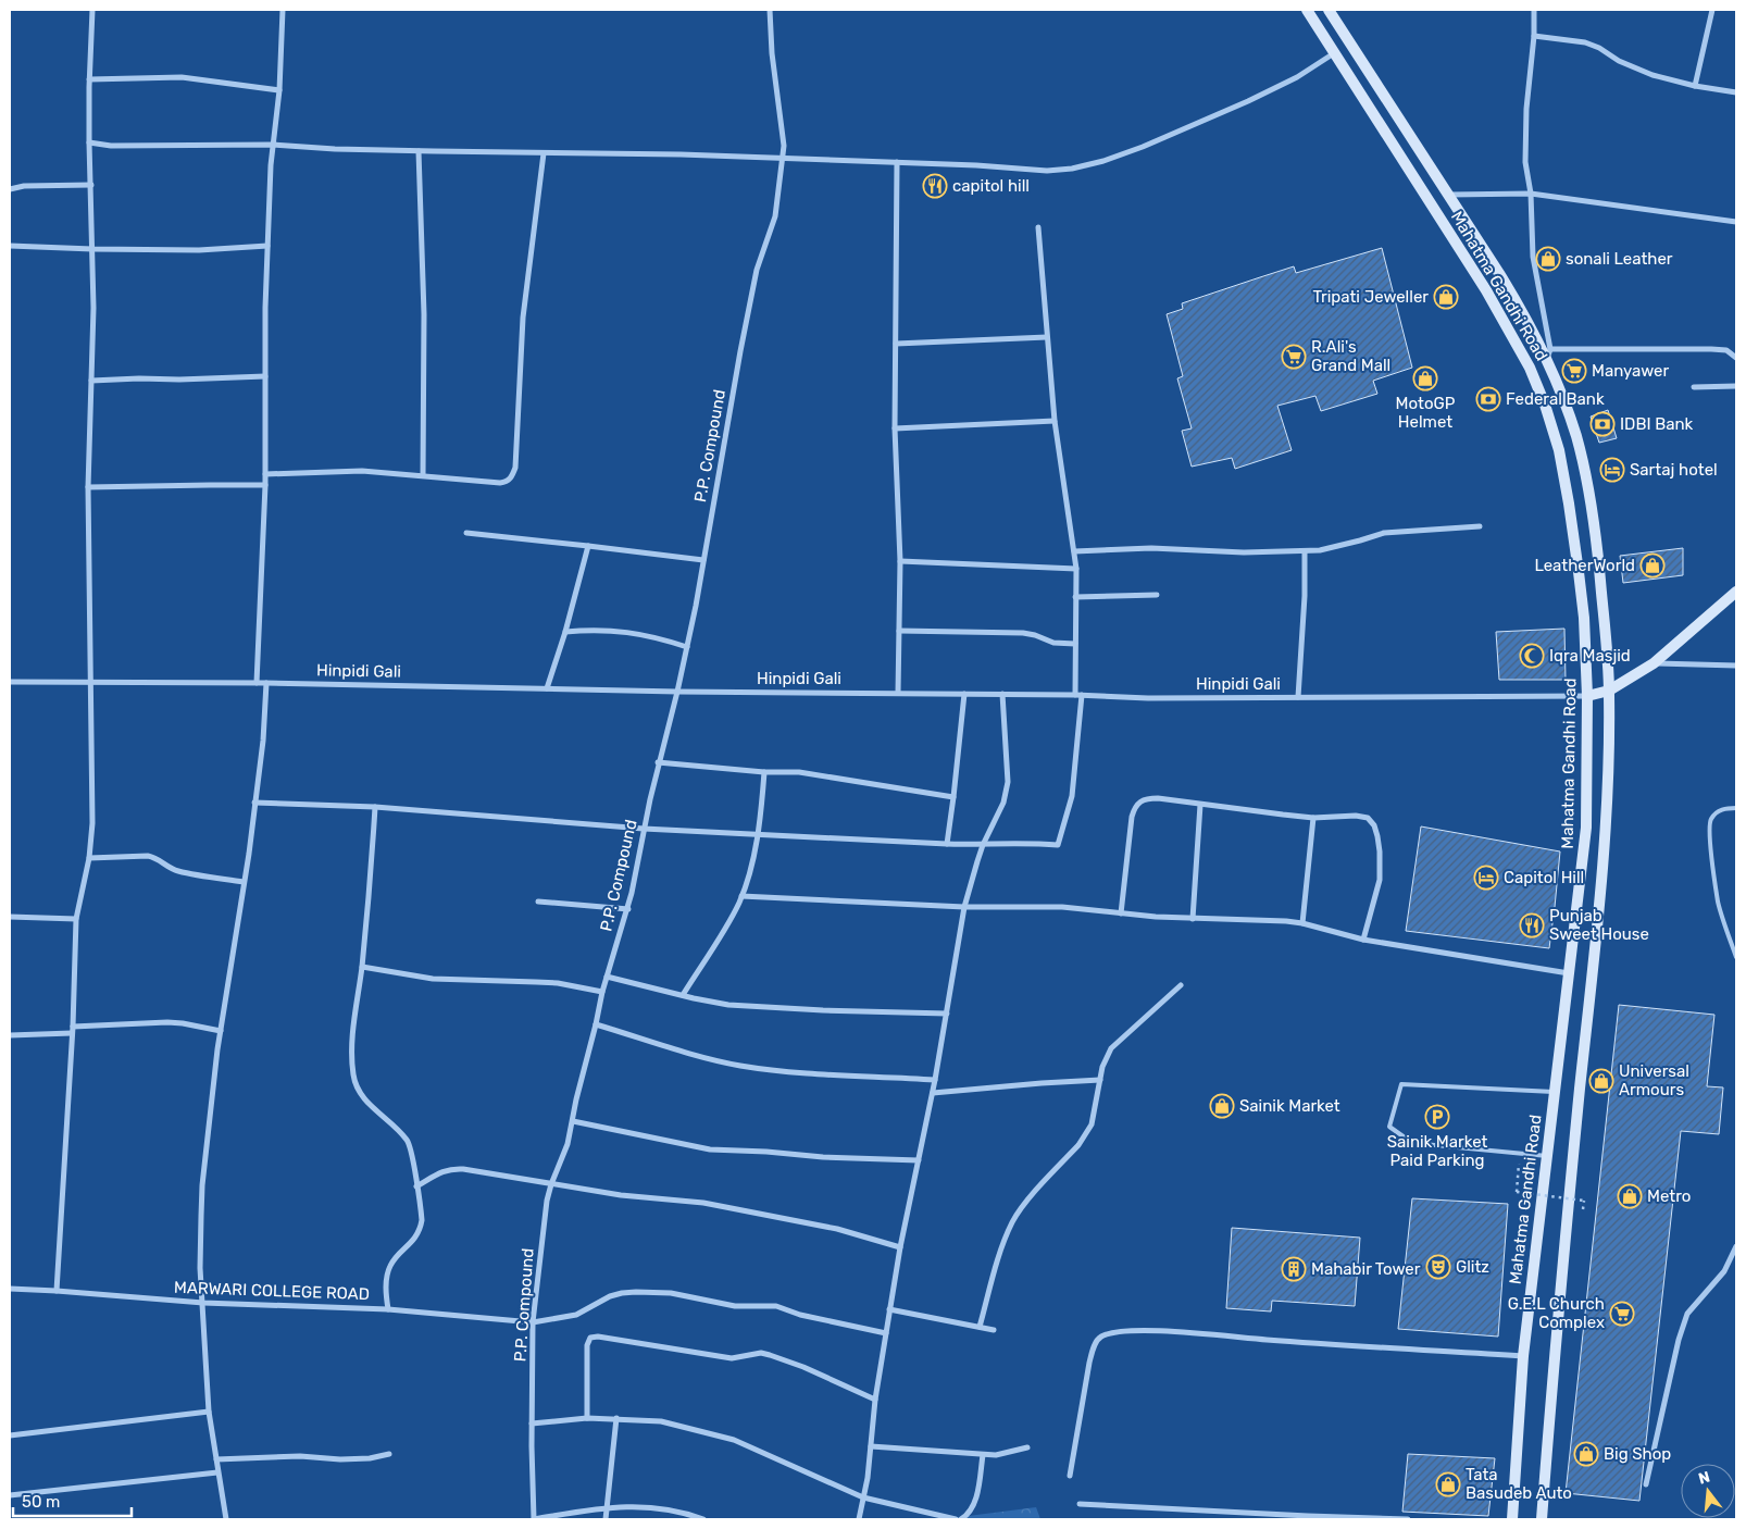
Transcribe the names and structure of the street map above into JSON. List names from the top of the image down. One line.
{"streets":{"main road":["Mahatma Gandhi Road"],"street":["P.P. Compound","Hinpidi Gali","MARWARI COLLEGE ROAD"]},"crossings":[["Mahatma Gandhi Road","Hinpidi Gali"],["P.P. Compound","Hinpidi Gali"],["P.P. Compound","MARWARI COLLEGE ROAD"]],"places":{"restaurant":["capitol hill","Punjab Sweet House"],"shop":["sonali Leather","Tripati Jeweller","MotoGP Helmet","LeatherWorld","Universal Armours","Sainik Market","Metro","Big Shop","Tata Basudeb Auto"],"supermarket":["R.Ali's Grand Mall","Manyawer","G.E.L Church Complex"],"bank":["Federal Bank","IDBI Bank"],"hotel":["Sartaj hotel","Capitol Hill"],"mosque":["Iqra Masjid"],"parking":["Sainik Market Paid Parking"],"theatre":["Glitz"],"building":["Mahabir Tower"]},"scale_bar":"50 m","north":"top"}
